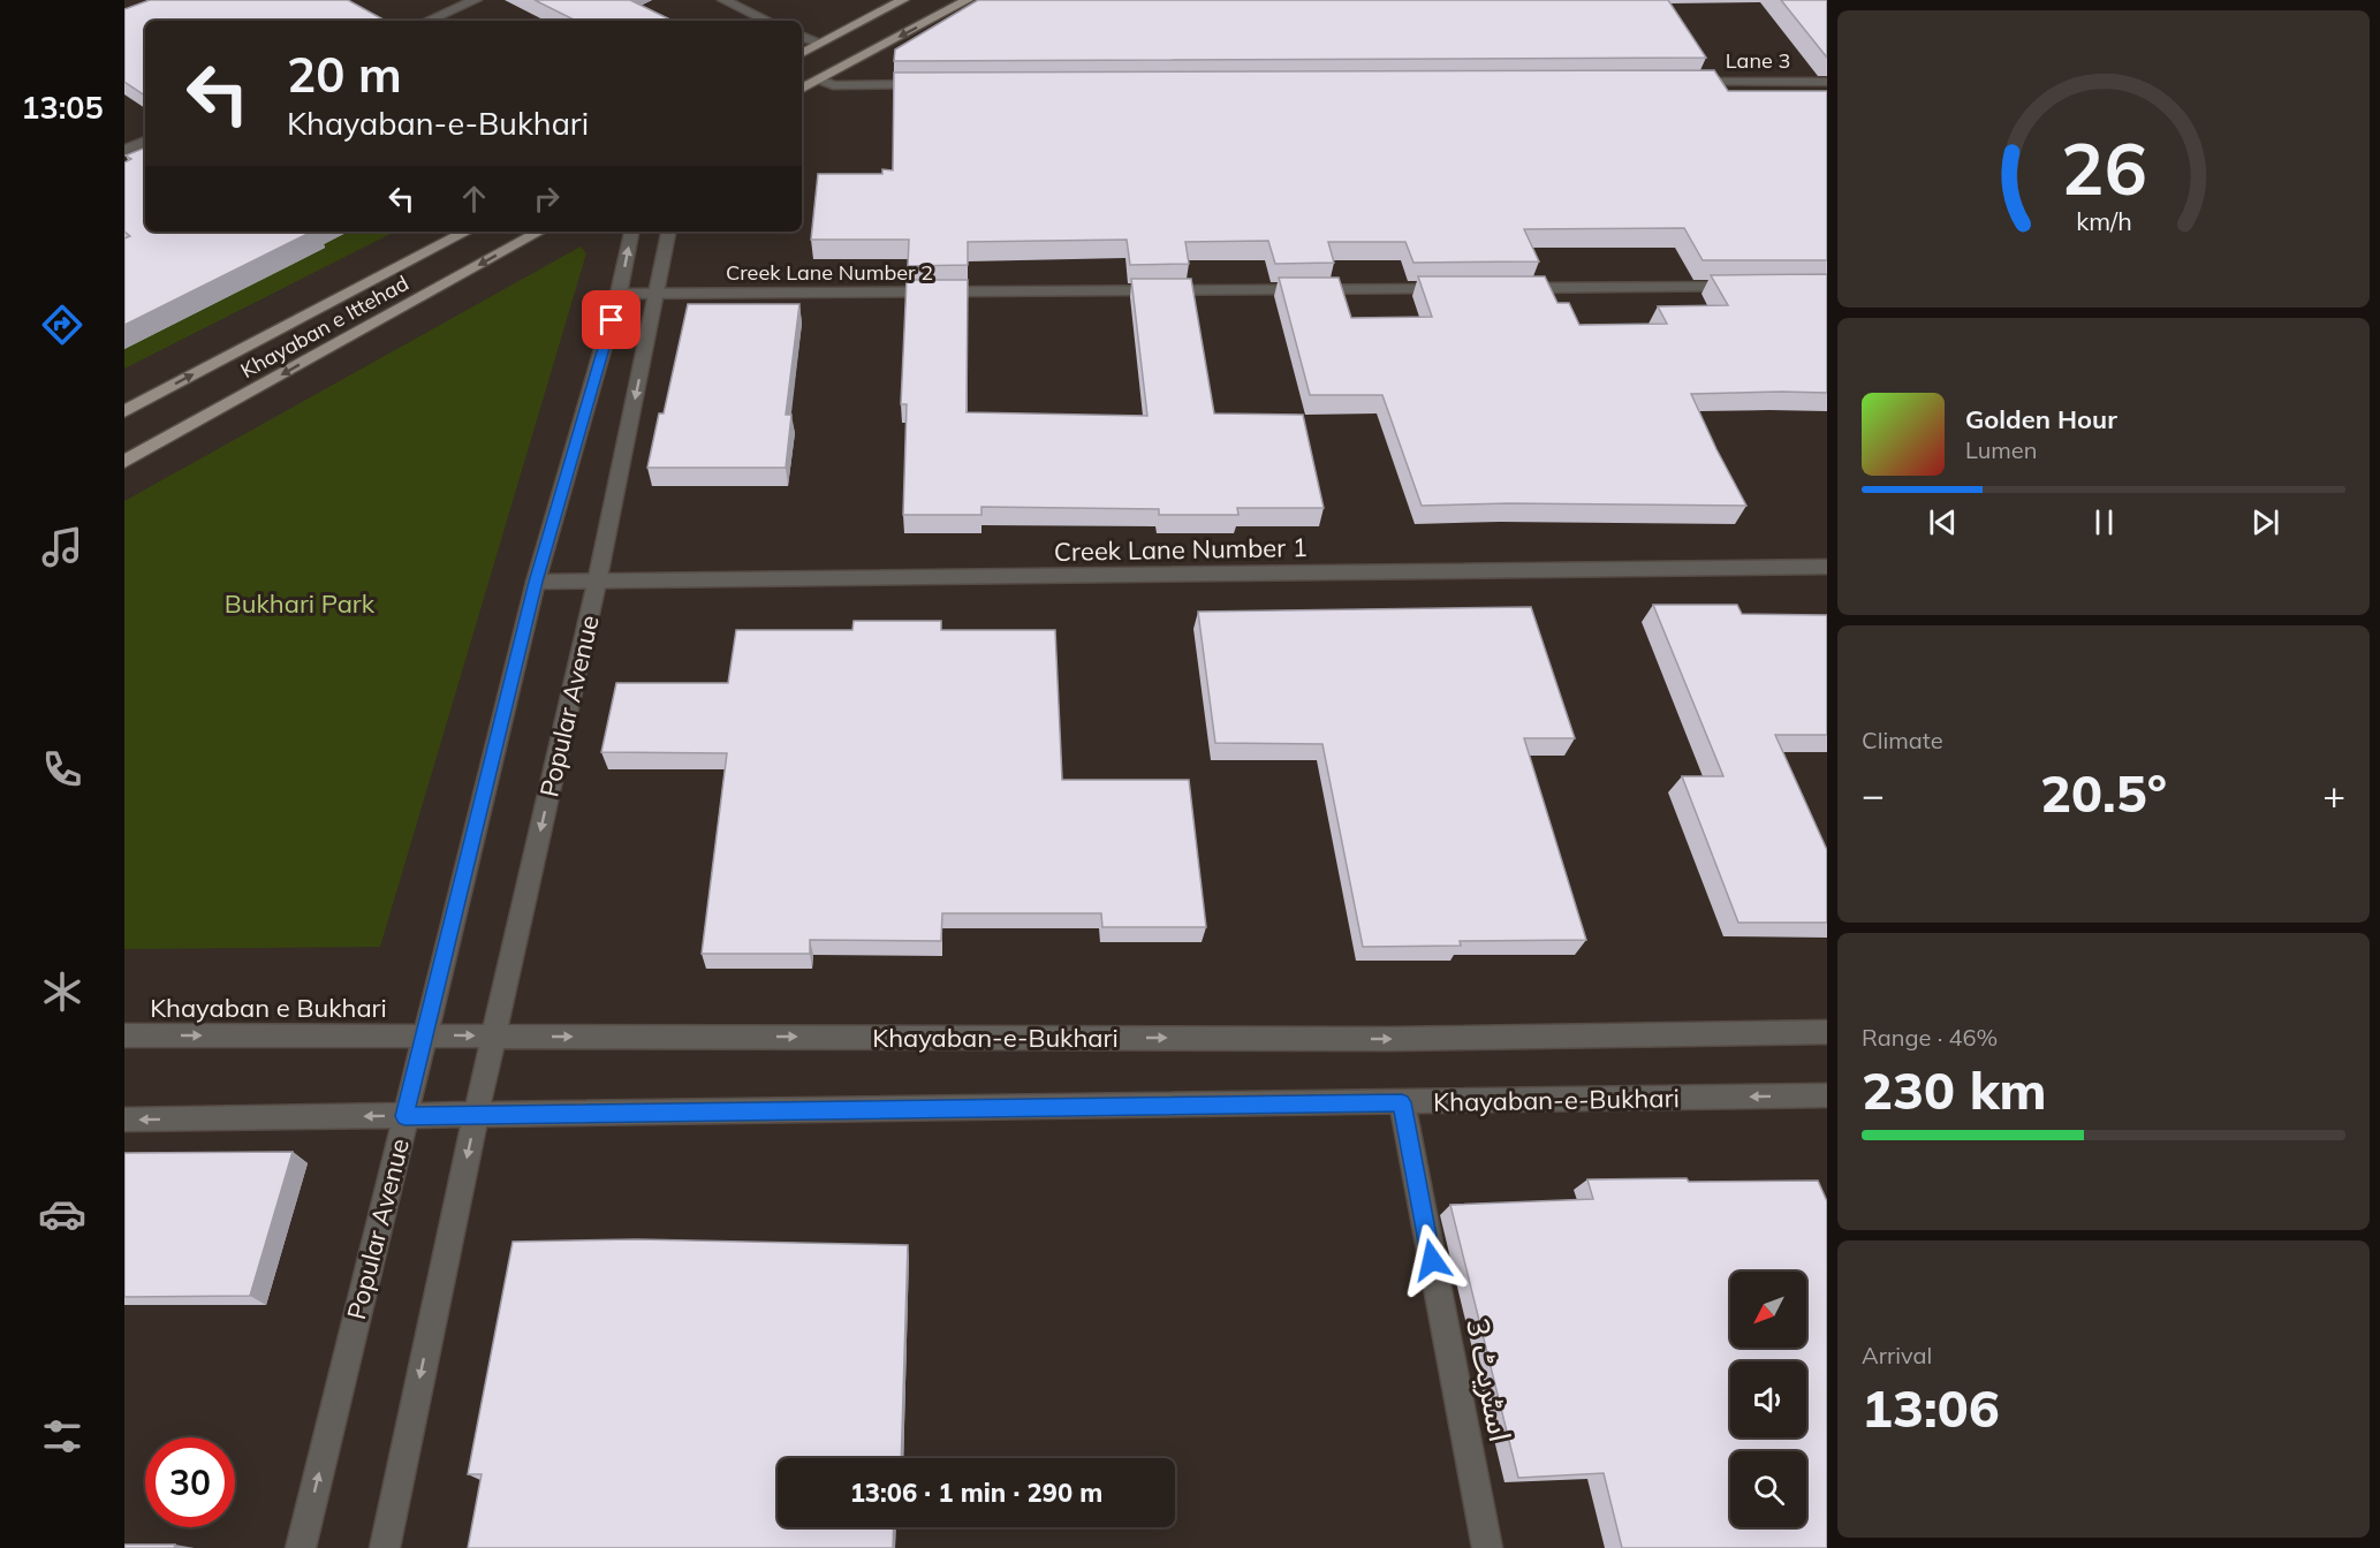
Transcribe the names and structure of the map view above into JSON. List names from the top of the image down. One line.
{"streets":{"main road":["Khayaban e Ittehad"],"street":["Lane 3","Creek Lane Number 2","Creek Lane Number 1","Popular Avenue","Khayaban e Bukhari","Khayaban-e-Bukhari","اسٹریٹ 3"]},"crossings":[["Creek Lane Number 2","Popular Avenue"],["Creek Lane Number 1","Popular Avenue"],["Popular Avenue","Khayaban e Bukhari"],["Popular Avenue","Khayaban-e-Bukhari"],["Khayaban e Bukhari","Khayaban-e-Bukhari"],["Khayaban-e-Bukhari","اسٹریٹ 3"]],"one_way":["Khayaban e Bukhari"],"parks":["Bukhari Park"],"north":"bottom left","page":{"tabs":"13:05","turn":["20 m","Khayaban-e-Bukhari"],"song":["Golden Hour","Lumen"],"tile":["Climate",["Range · 46%","230 km"],["Arrival","13:06"]],"heat":["−","20.5°","+"],"limit":"30","trip":"13:06 · 1 min · 290 m","gauge":["26","km/h"]}}
